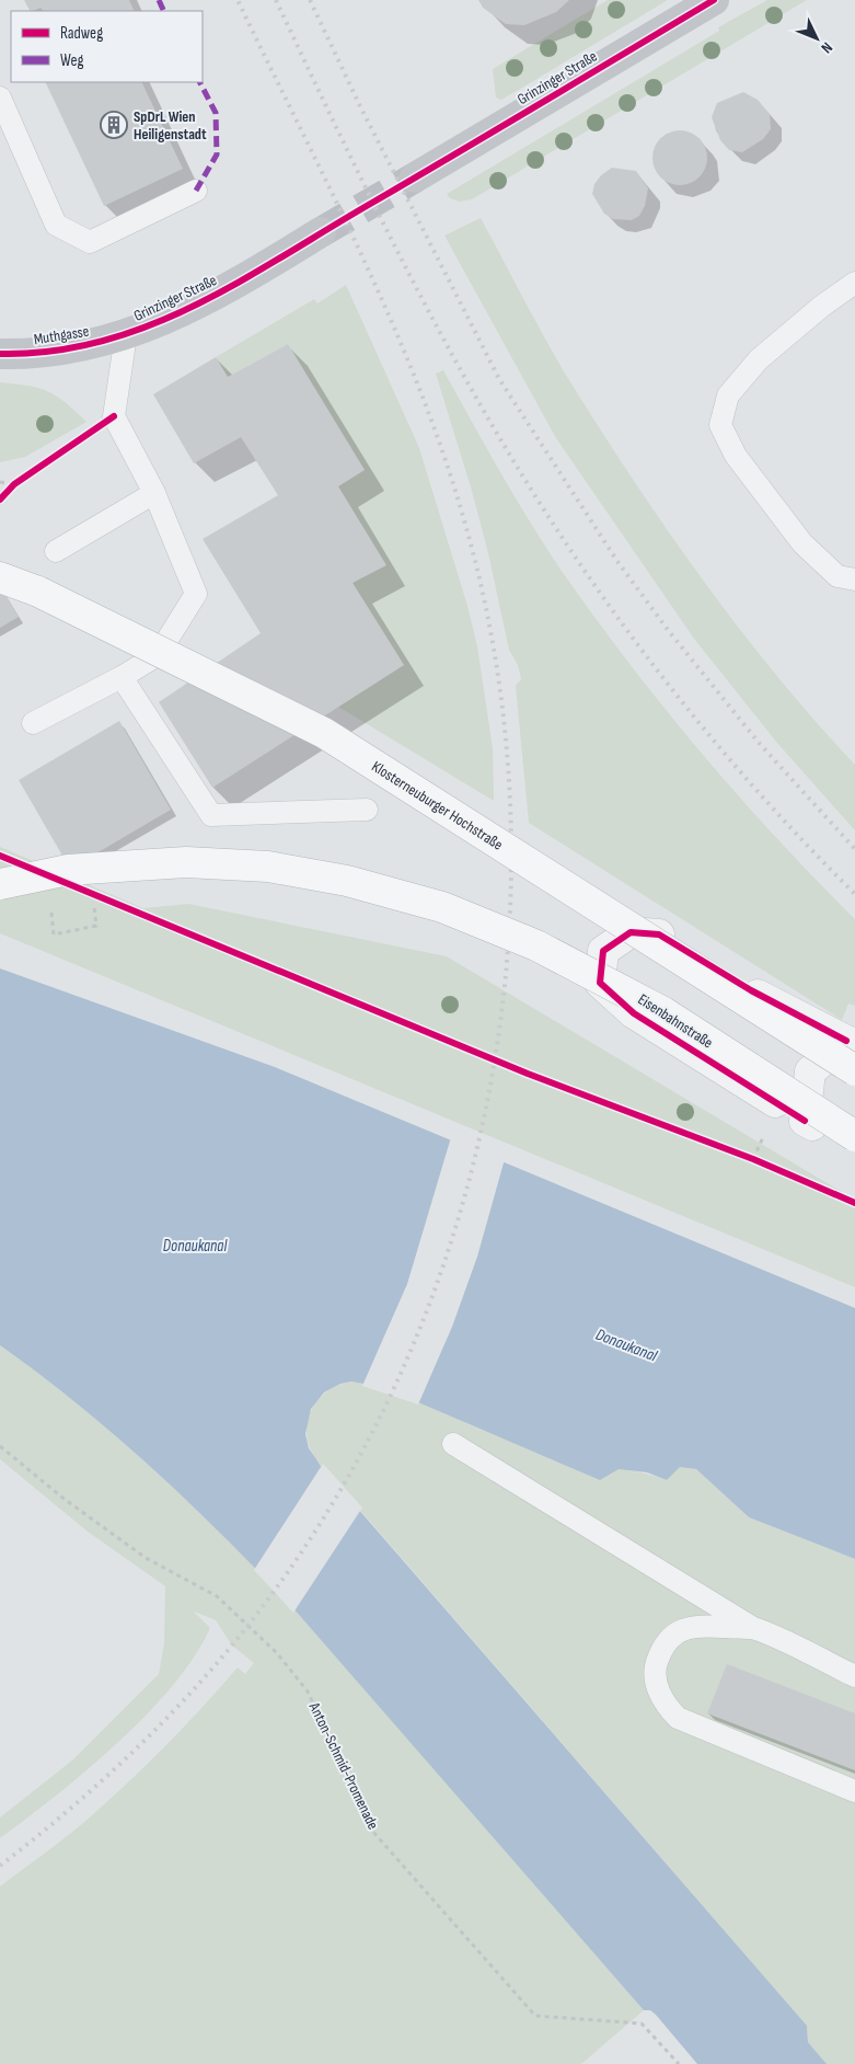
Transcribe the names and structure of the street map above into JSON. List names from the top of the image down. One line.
{"streets":{"highway":["Klosterneuburger Hochstraße"],"street":["Grinzinger Straße","Muthgasse","Eisenbahnstraße"],"path":["Anton-Schmid-Promenade"]},"crossings":[["Grinzinger Straße","Muthgasse"]],"water":["Donaukanal"],"places":{"building":["SpDrL Wien Heiligenstadt"]},"legend":["Radweg","Weg"],"north":"bottom right"}
